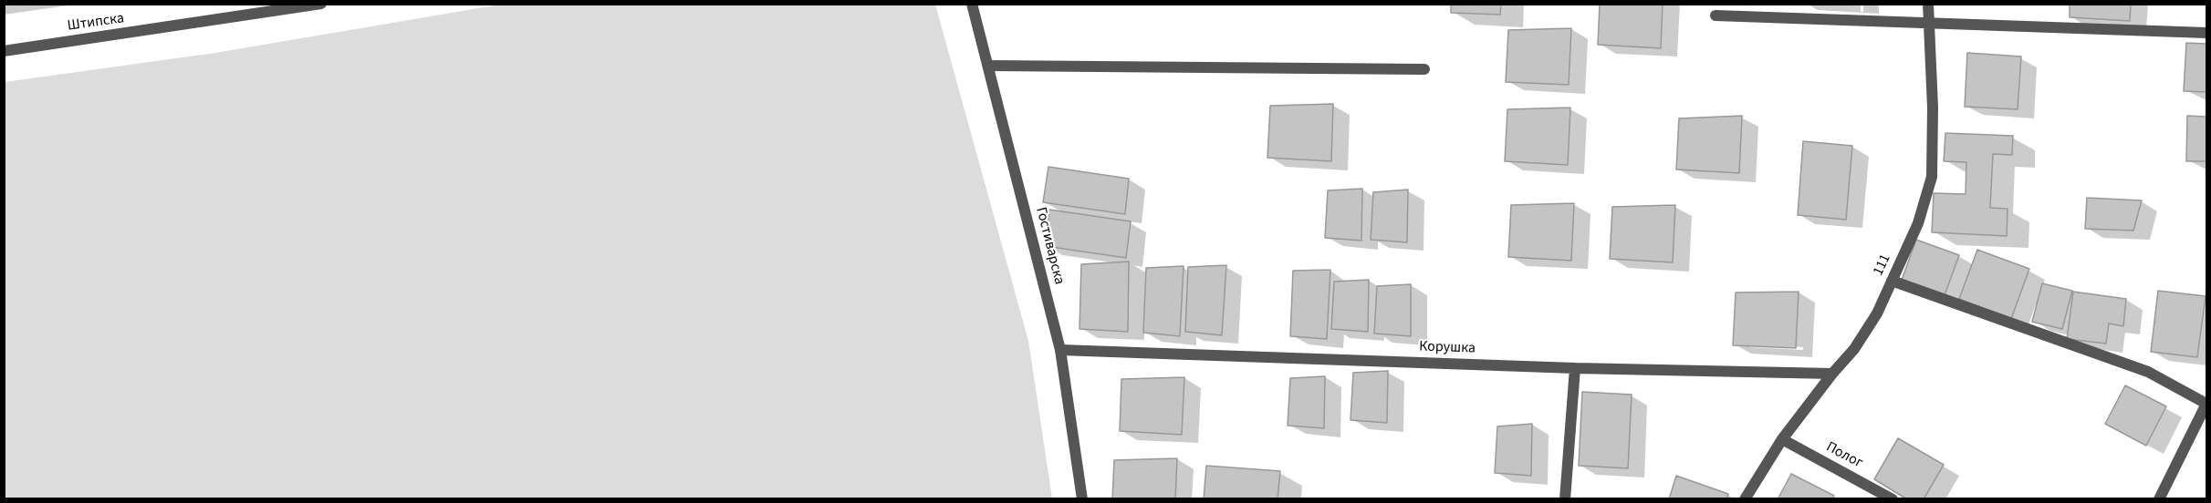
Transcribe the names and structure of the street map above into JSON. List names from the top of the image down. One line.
{"streets":{"street":["Штипска","Гостиварска","111","Корушка","Полог"]},"crossings":[["Гостиварска","Корушка"],["111","Корушка"],["111","Полог"]]}
